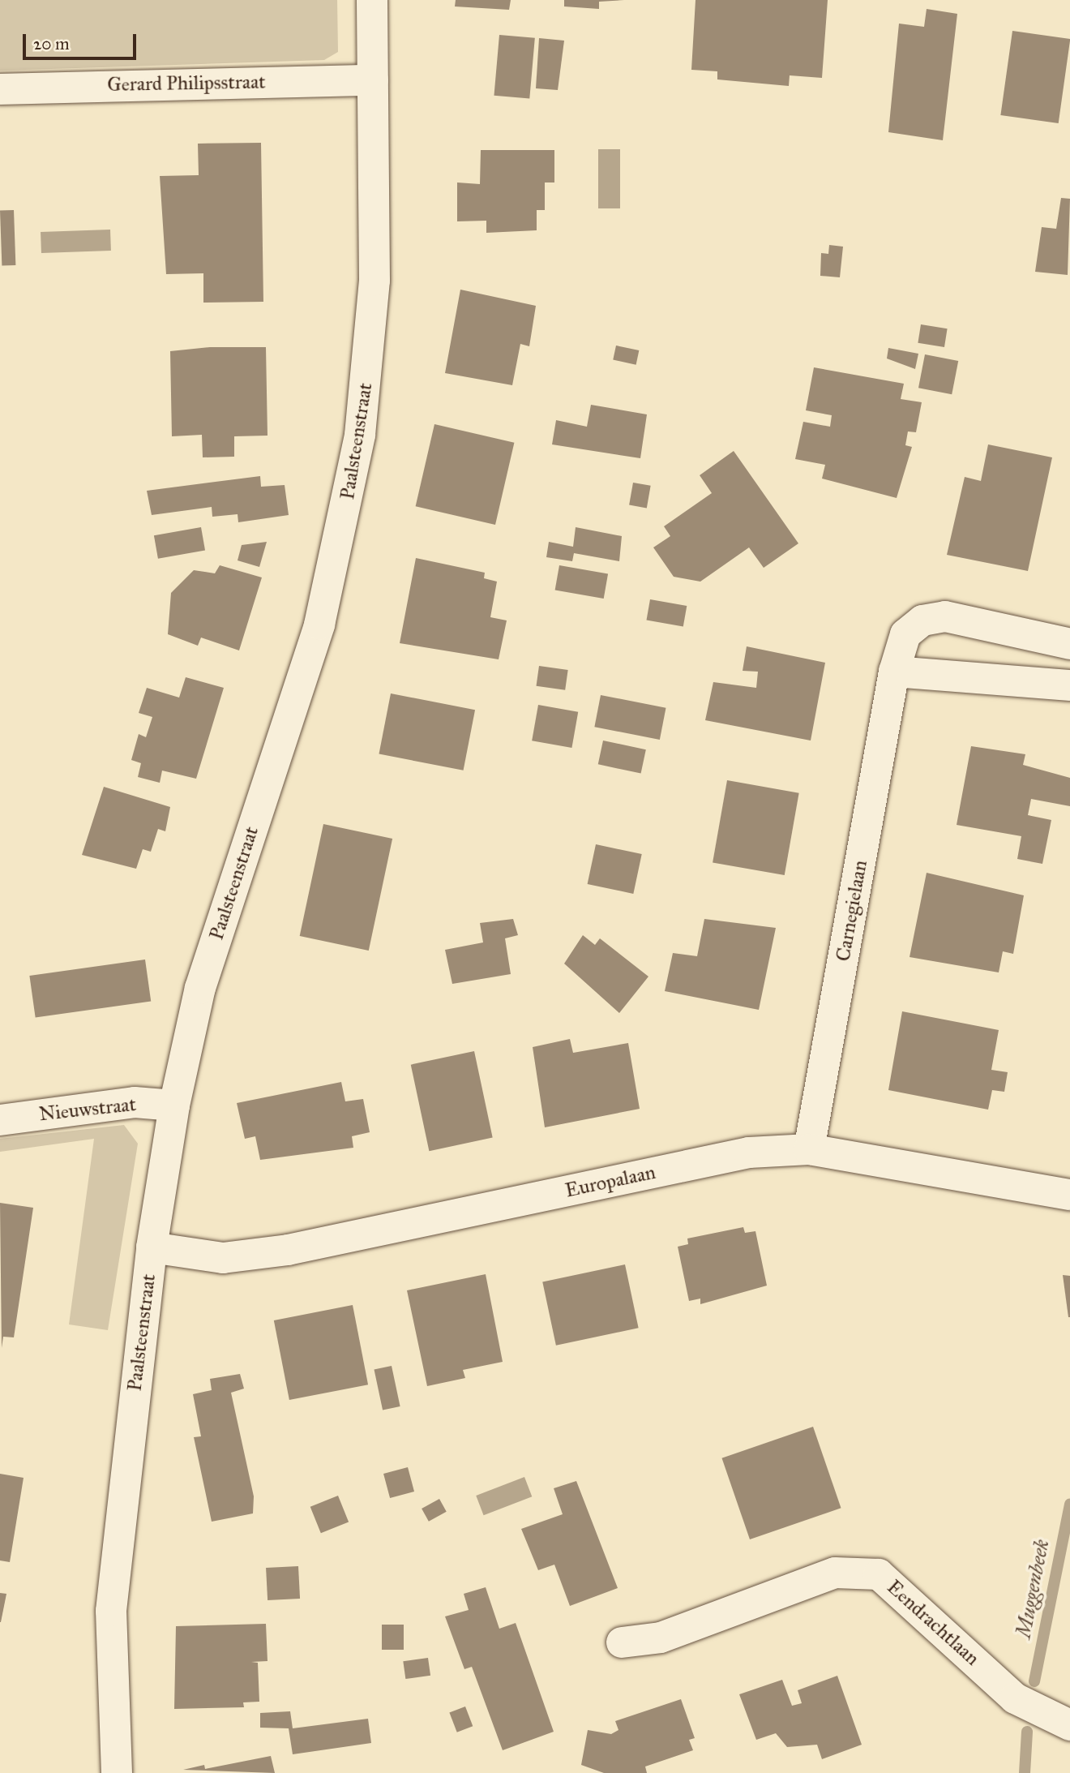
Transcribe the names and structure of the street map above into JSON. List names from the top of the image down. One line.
{"streets":{"street":["Gerard Philipsstraat","Paalsteenstraat","Carnegielaan","Nieuwstraat","Europalaan","Eendrachtlaan"]},"crossings":[["Gerard Philipsstraat","Paalsteenstraat"],["Paalsteenstraat","Nieuwstraat"],["Paalsteenstraat","Europalaan"],["Carnegielaan","Europalaan"]],"water":["Muggenbeek"],"scale_bar":"20 m"}
